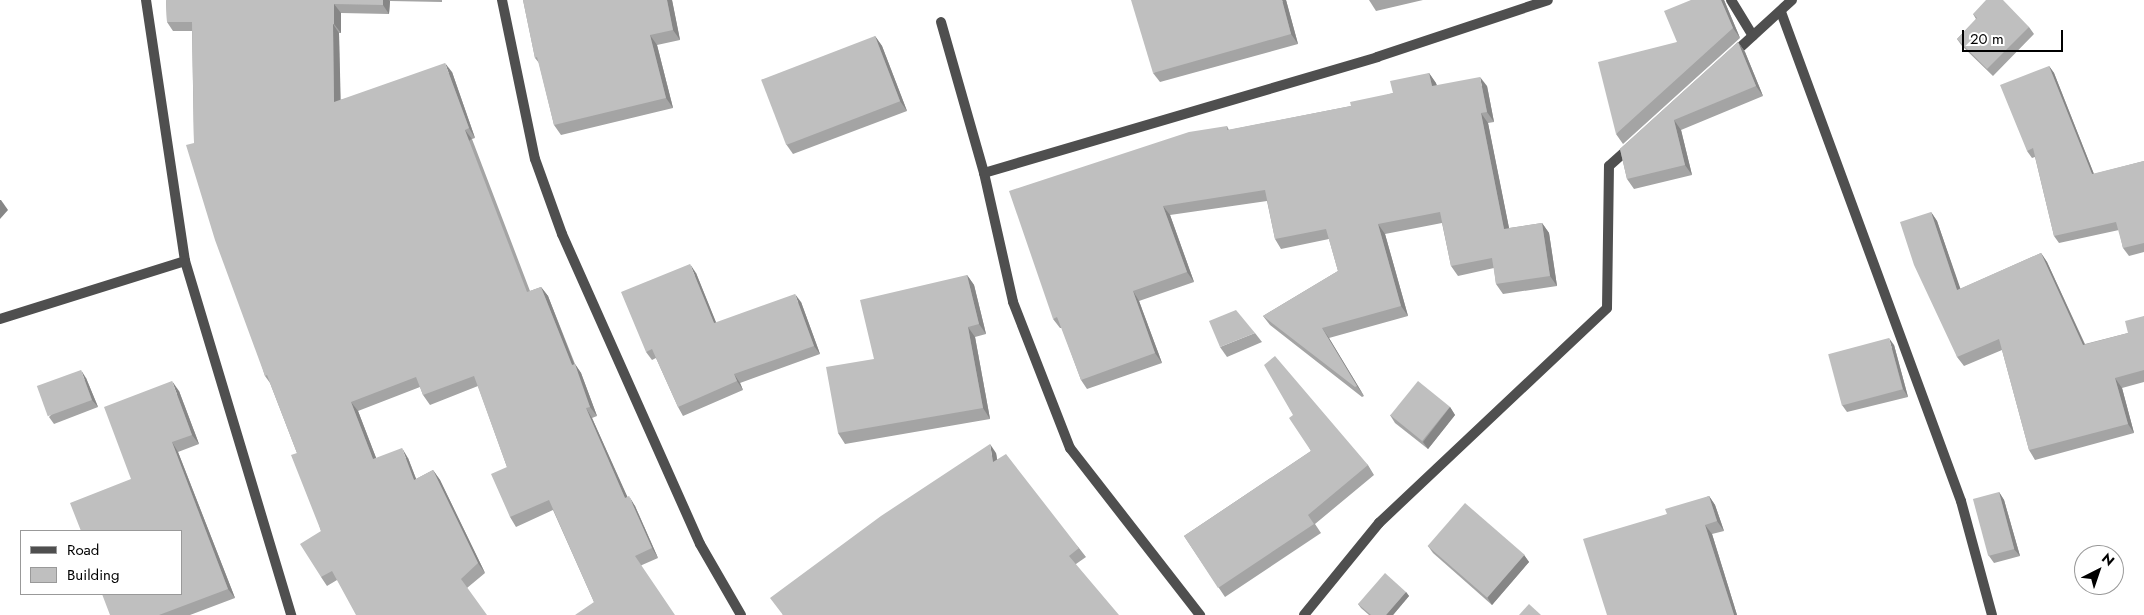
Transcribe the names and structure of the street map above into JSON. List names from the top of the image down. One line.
{"legend":["Road","Building"],"scale_bar":"20 m","north":"top right"}
